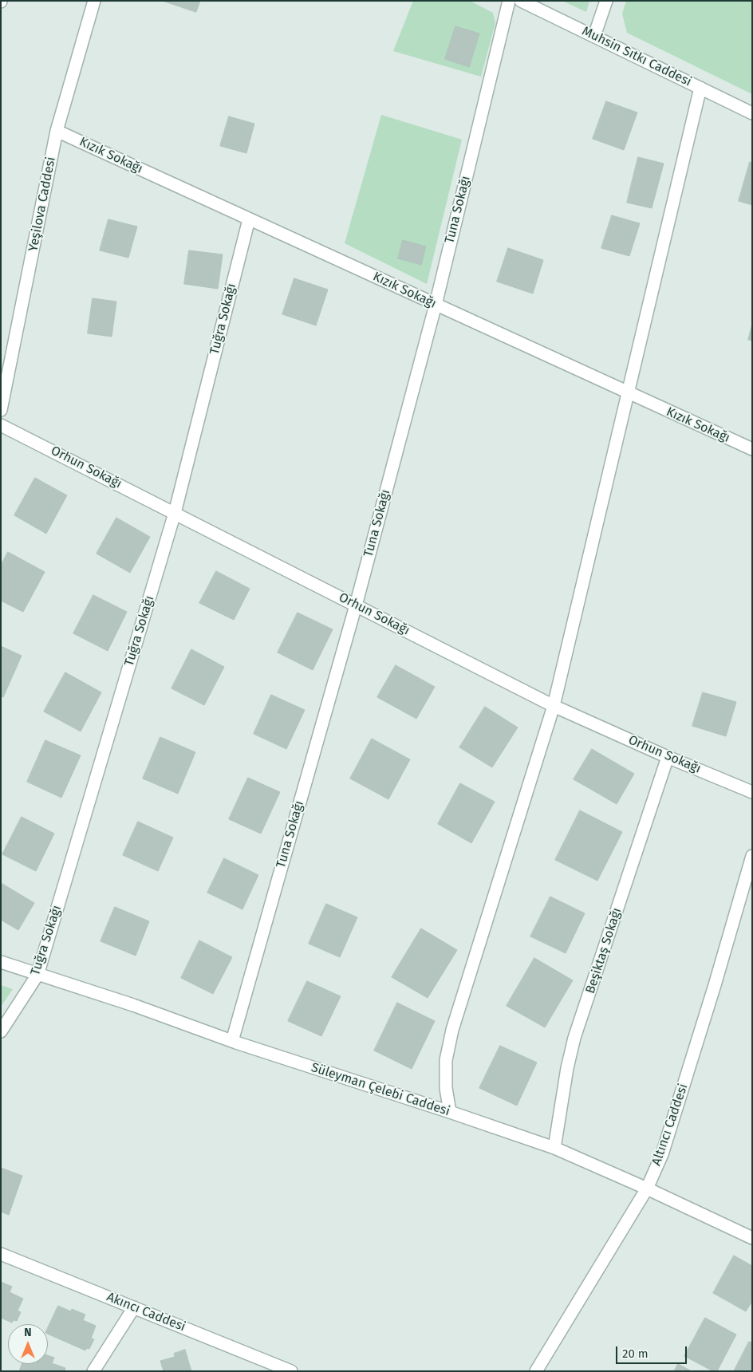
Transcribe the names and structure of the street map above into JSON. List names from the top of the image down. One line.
{"streets":{"street":["Muhsin Sıtkı Caddesi","Kızık Sokağı","Yeşilova Caddesi","Tuna Sokağı","Tuğra Sokağı","Orhun Sokağı","Beşiktaş Sokağı","Süleyman Çelebi Caddesi","Altıncı Caddesi","Akıncı Caddesi"]},"crossings":[["Kızık Sokağı","Yeşilova Caddesi"],["Kızık Sokağı","Tuna Sokağı"],["Kızık Sokağı","Tuğra Sokağı"],["Tuna Sokağı","Orhun Sokağı"],["Tuna Sokağı","Süleyman Çelebi Caddesi"],["Tuğra Sokağı","Orhun Sokağı"],["Tuğra Sokağı","Süleyman Çelebi Caddesi"],["Orhun Sokağı","Beşiktaş Sokağı"],["Beşiktaş Sokağı","Süleyman Çelebi Caddesi"],["Süleyman Çelebi Caddesi","Altıncı Caddesi"]],"scale_bar":"20 m","north":"top"}
